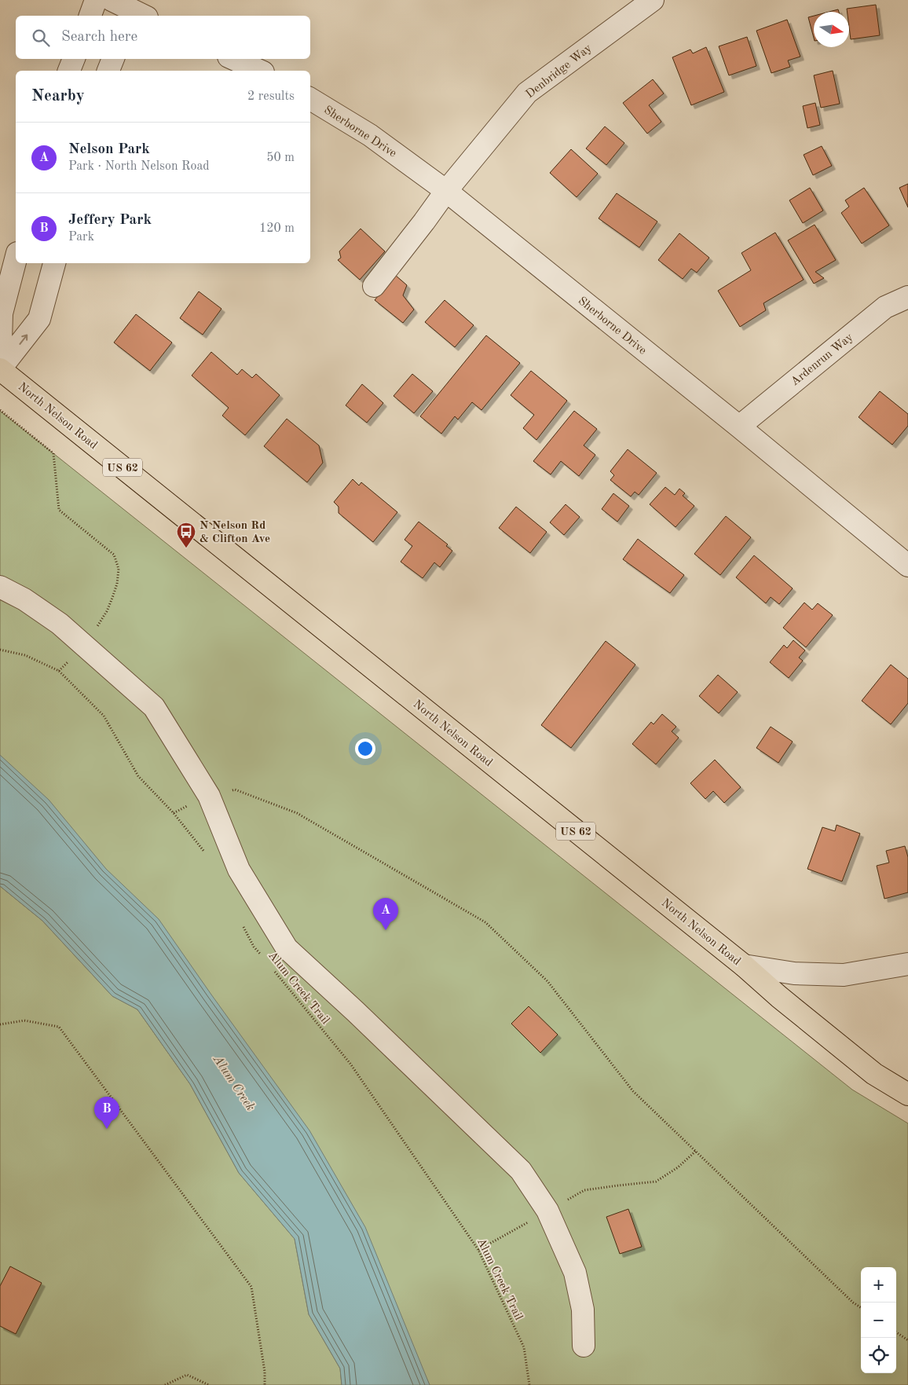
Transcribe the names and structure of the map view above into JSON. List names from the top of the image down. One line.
{"streets":{"main road":["North Nelson Road","US 62"],"street":["Denbridge Way","Sherborne Drive","Ardenrun Way"],"path":["Alum Creek Trail"]},"crossings":[["Denbridge Way","Sherborne Drive"],["Sherborne Drive","Ardenrun Way"]],"water":["Alum Creek"],"places":{"bus stop":["N Nelson Rd & Clifton Ave"]},"north":"right","page":{"search":"Search here","heading":["Nearby","2 results"],"list":[{"mark":"A","name":"Nelson Park","note":"Park · North Nelson Road","value":"50 m"},{"mark":"B","name":"Jeffery Park","note":"Park","value":"120 m"}],"pins":["A","B"],"map_buttons":["+","−"]}}
